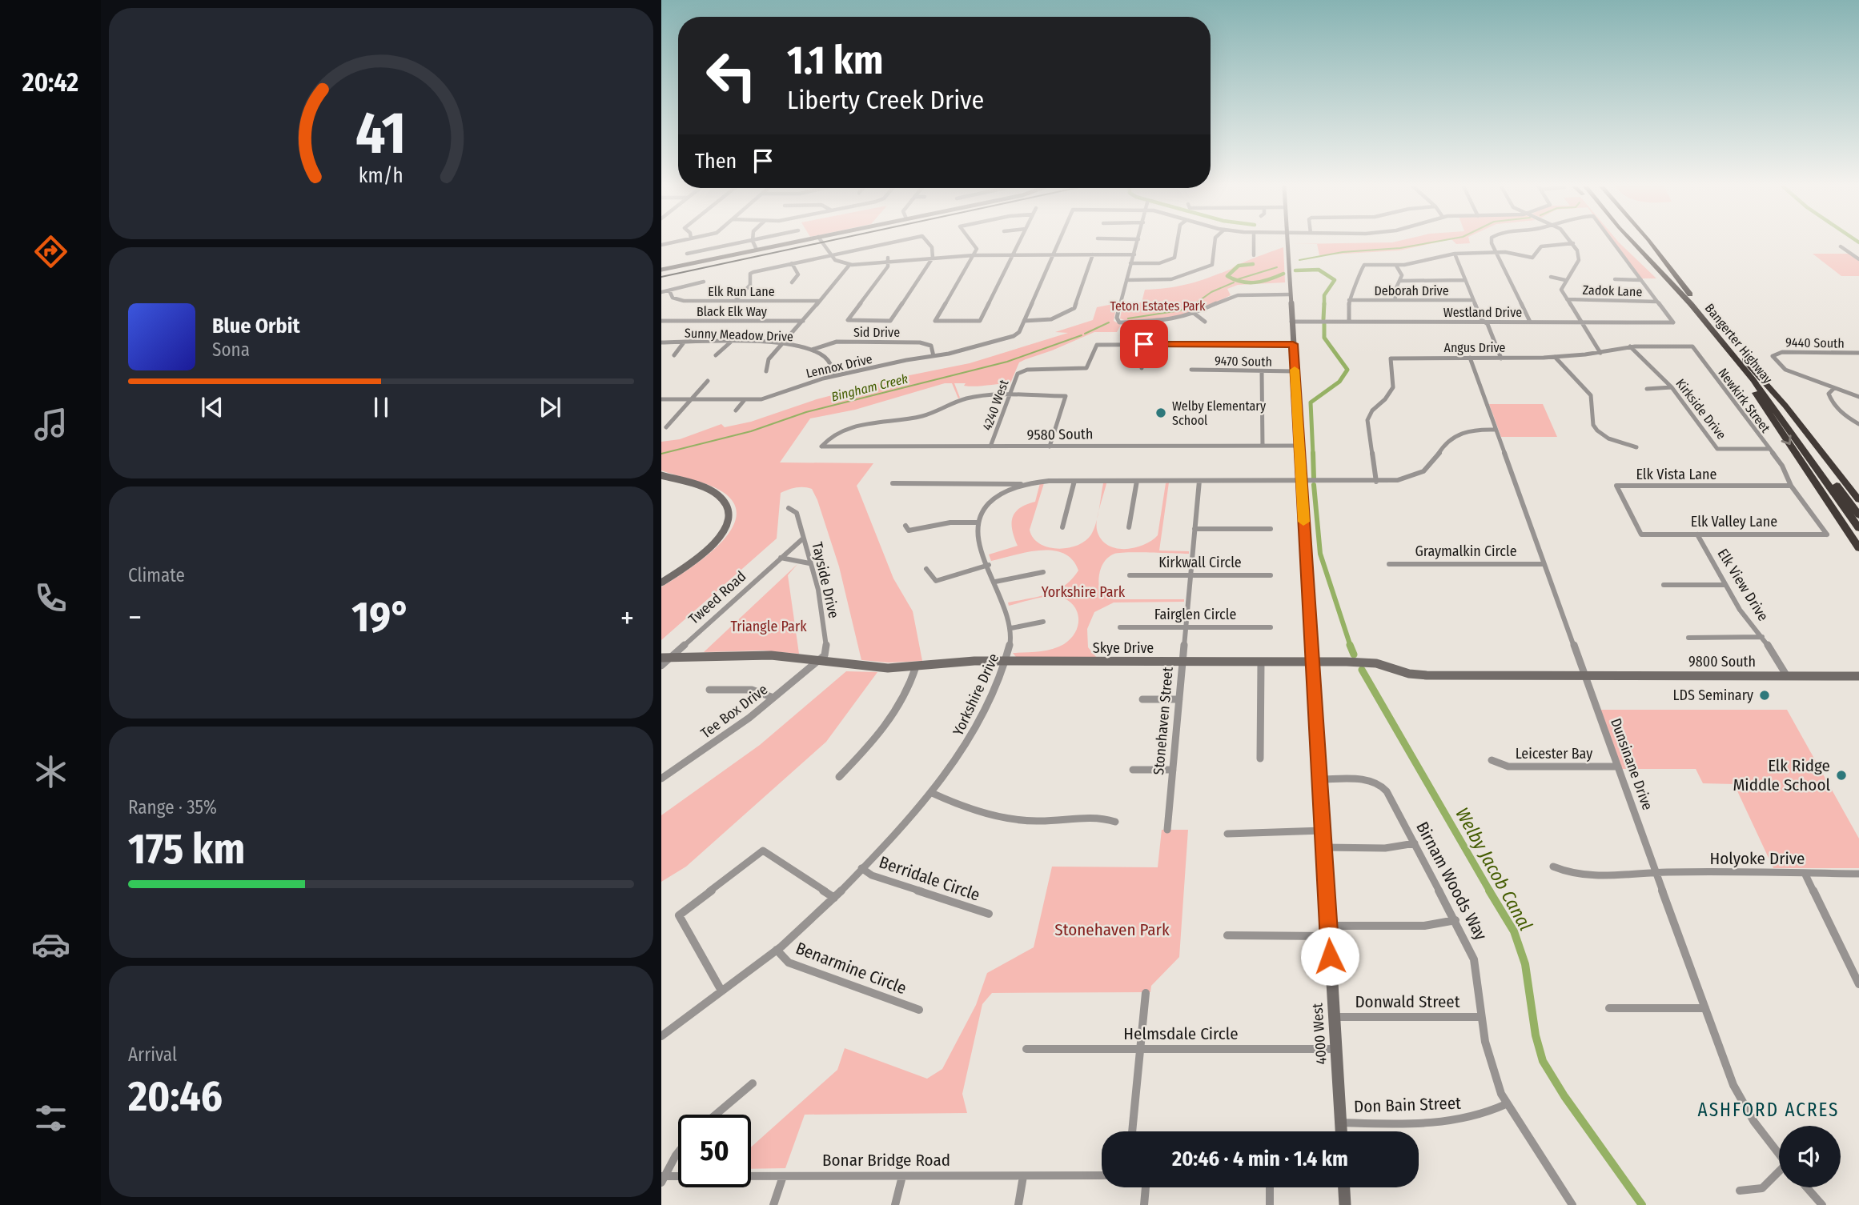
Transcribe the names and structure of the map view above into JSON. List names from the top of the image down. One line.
{"streets":{"highway":["Bangerter Highway"],"main road":["Skye Drive","9800 South","4000 West"],"street":["Deborah Drive","Zadok Lane","Elk Run Lane","Black Elk Way","Westland Drive","Sid Drive","Sunny Meadow Drive","9440 South","Angus Drive","9470 South","Lennox Drive","Newkirk Street","4240 West","Kirkside Drive","9580 South","Elk Vista Lane","Elk Valley Lane","Graymalkin Circle","Kirkwall Circle","Tayside Drive","Elk View Drive","Tweed Road","Fairglen Circle","Yorkshire Drive","Tee Box Drive","Stonehaven Street","Leicester Bay","Dunsinane Drive","Holyoke Drive","Berridale Circle","Birnam Woods Way","Benarmine Circle","Donwald Street","Helmsdale Circle","Don Bain Street","Bonar Bridge Road"]},"crossings":[["Zadok Lane","Westland Drive"],["Westland Drive","4000 West"],["Sid Drive","Sunny Meadow Drive"],["Sid Drive","Lennox Drive"],["Sunny Meadow Drive","Lennox Drive"],["Angus Drive","Newkirk Street"],["Angus Drive","Kirkside Drive"],["Angus Drive","Dunsinane Drive"],["9470 South","4000 West"],["Newkirk Street","Kirkside Drive"],["Newkirk Street","Elk Vista Lane"],["Newkirk Street","Elk Valley Lane"],["4240 West","9580 South"],["9580 South","4000 West"],["Elk Vista Lane","Elk Valley Lane"],["Elk Valley Lane","Elk View Drive"],["Graymalkin Circle","Dunsinane Drive"],["Kirkwall Circle","Stonehaven Street"],["Tayside Drive","Tweed Road"],["Tayside Drive","Skye Drive"],["Tayside Drive","Tee Box Drive"],["Elk View Drive","9800 South"],["Tweed Road","Skye Drive"],["Fairglen Circle","Stonehaven Street"],["Skye Drive","9800 South"],["Skye Drive","Yorkshire Drive"],["Skye Drive","Tee Box Drive"],["Skye Drive","Stonehaven Street"],["Skye Drive","Dunsinane Drive"],["Skye Drive","4000 West"],["9800 South","Dunsinane Drive"],["Yorkshire Drive","Berridale Circle"],["Yorkshire Drive","Benarmine Circle"],["Leicester Bay","Dunsinane Drive"],["Dunsinane Drive","Holyoke Drive"],["Birnam Woods Way","Donwald Street"],["Birnam Woods Way","4000 West"],["Birnam Woods Way","Don Bain Street"],["Donwald Street","4000 West"],["Helmsdale Circle","4000 West"],["4000 West","Don Bain Street"]],"districts":["ASHFORD ACRES"],"water":["Bingham Creek","Welby Jacob Canal"],"parks":["Teton Estates Park","Yorkshire Park","Triangle Park","Stonehaven Park"],"places":["Welby Elementary School","LDS Seminary","Elk Ridge Middle School"],"page":{"tabs":"20:42","turn":["1.1 km","Liberty Creek Drive"],"then":"Then","song":["Blue Orbit","Sona"],"tile":["Climate",["Range · 35%","175 km"],["Arrival","20:46"]],"heat":["−","19°","+"],"limit":"50","trip":"20:46 · 4 min · 1.4 km","gauge":["41","km/h"]}}
